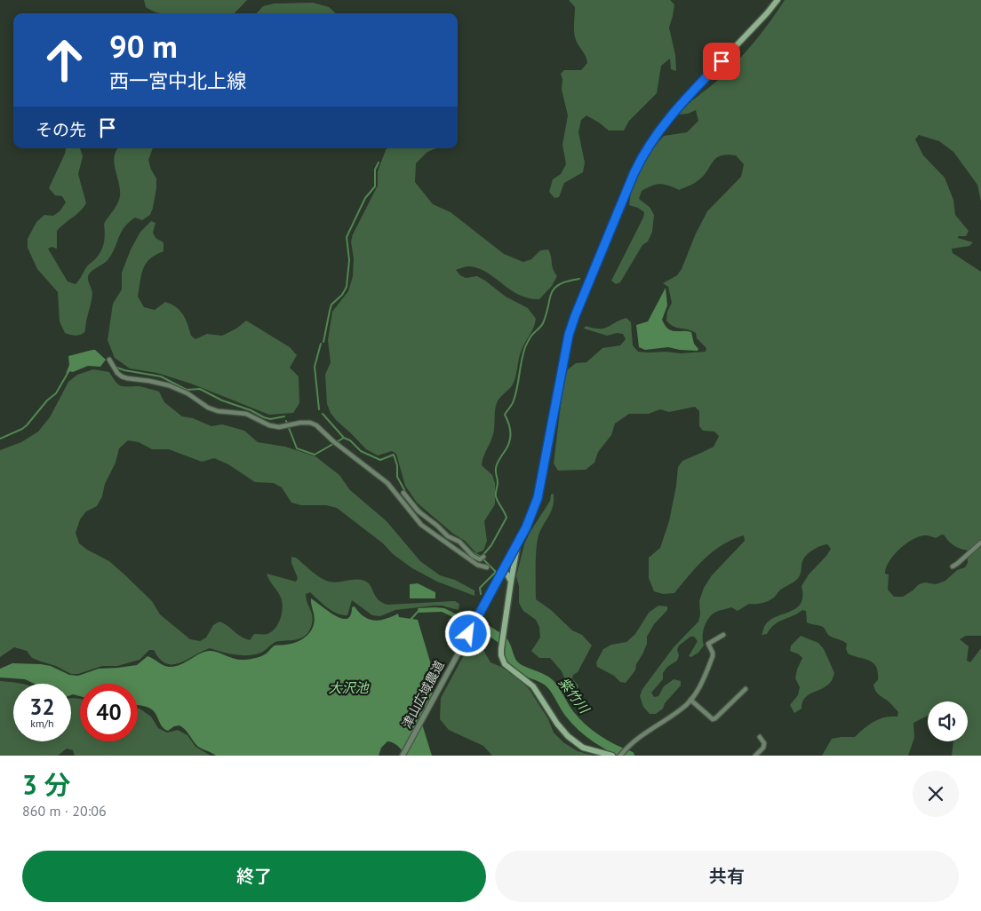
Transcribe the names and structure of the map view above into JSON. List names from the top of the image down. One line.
{"streets":{"street":["津山広域農道"]},"water":["大沢池","紫竹川"],"page":{"turn":["90 m","西一宮中北上線"],"then":"その先","speed":"32 km/h","limit":"40","heading":["3 分","860 m · 20:06"],"buttons":["終了","共有"]}}
